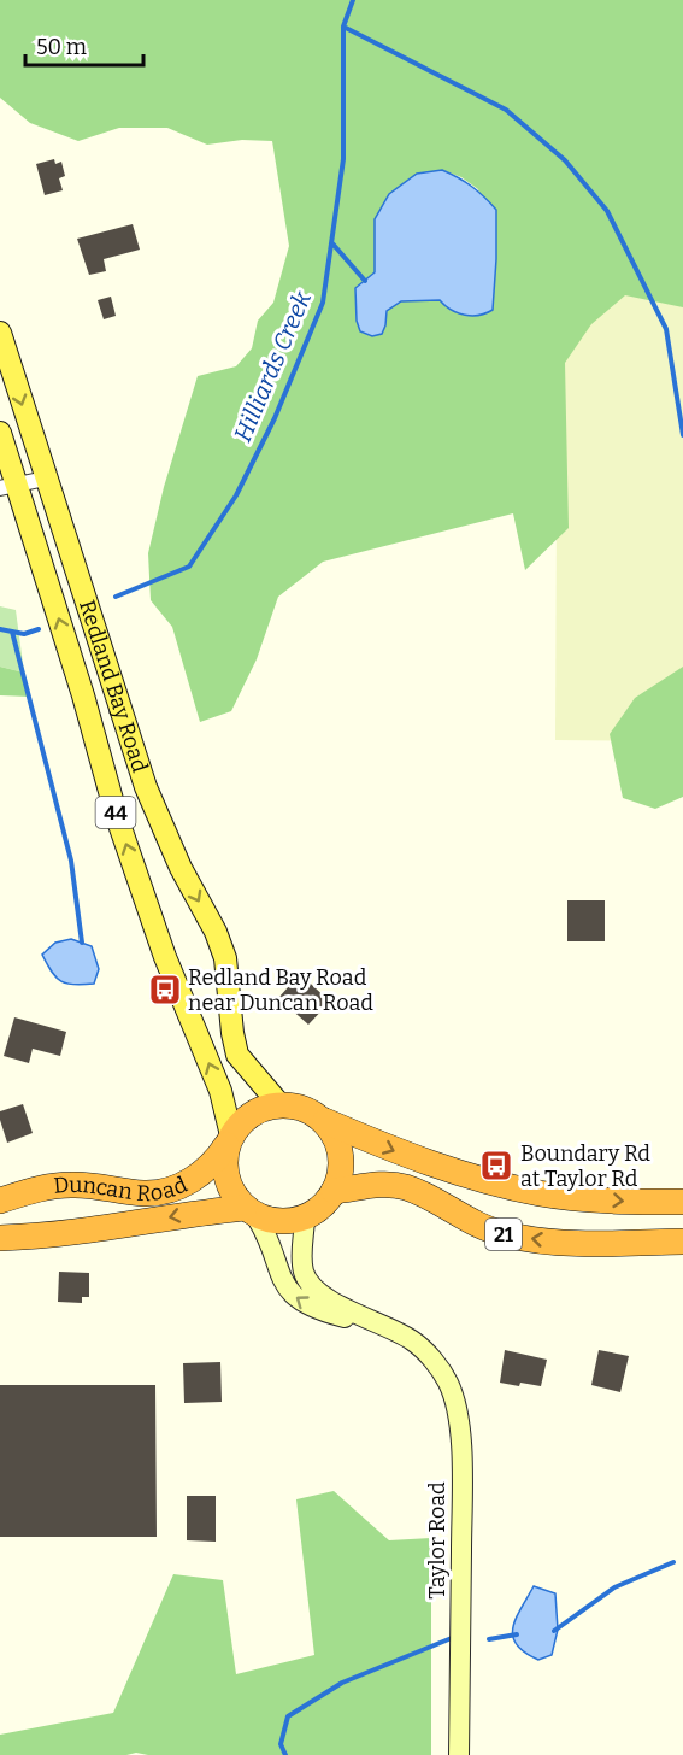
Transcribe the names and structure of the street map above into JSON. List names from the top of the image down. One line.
{"streets":{"highway":["Duncan Road","21"],"main road":["Redland Bay Road","44"],"street":["Taylor Road"]},"crossings":[["Redland Bay Road","Duncan Road"],["Redland Bay Road","21"],["Redland Bay Road","Taylor Road"],["Duncan Road","21"],["Duncan Road","Taylor Road"],["21","Taylor Road"]],"water":["Hilliards Creek"],"places":{"bus stop":["Redland Bay Road near Duncan Road","Boundary Rd at Taylor Rd"]},"scale_bar":"50 m"}
